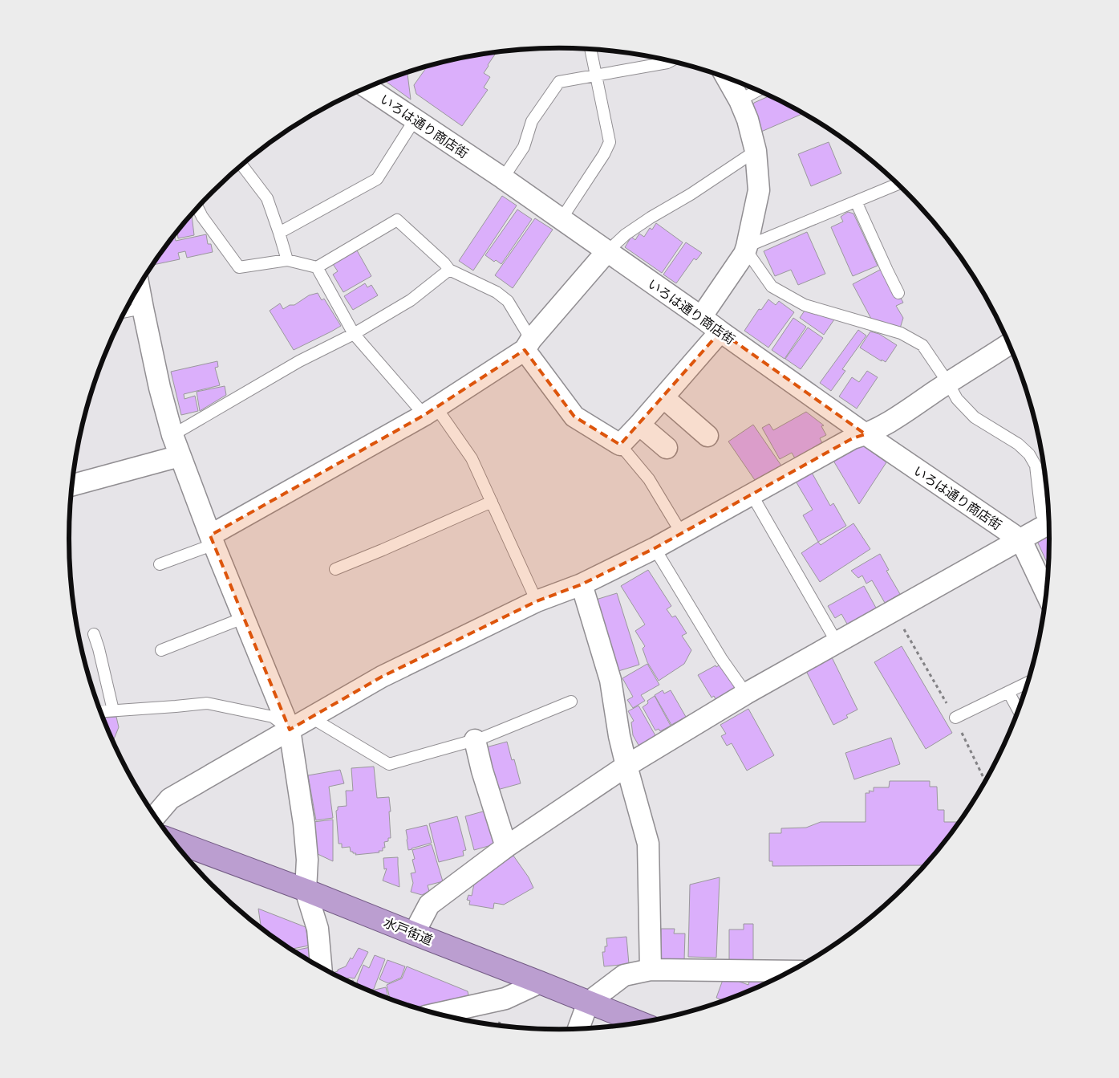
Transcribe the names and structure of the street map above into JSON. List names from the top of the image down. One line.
{"streets":{"highway":["水戸街道"],"street":["いろは通り商店街"]}}
